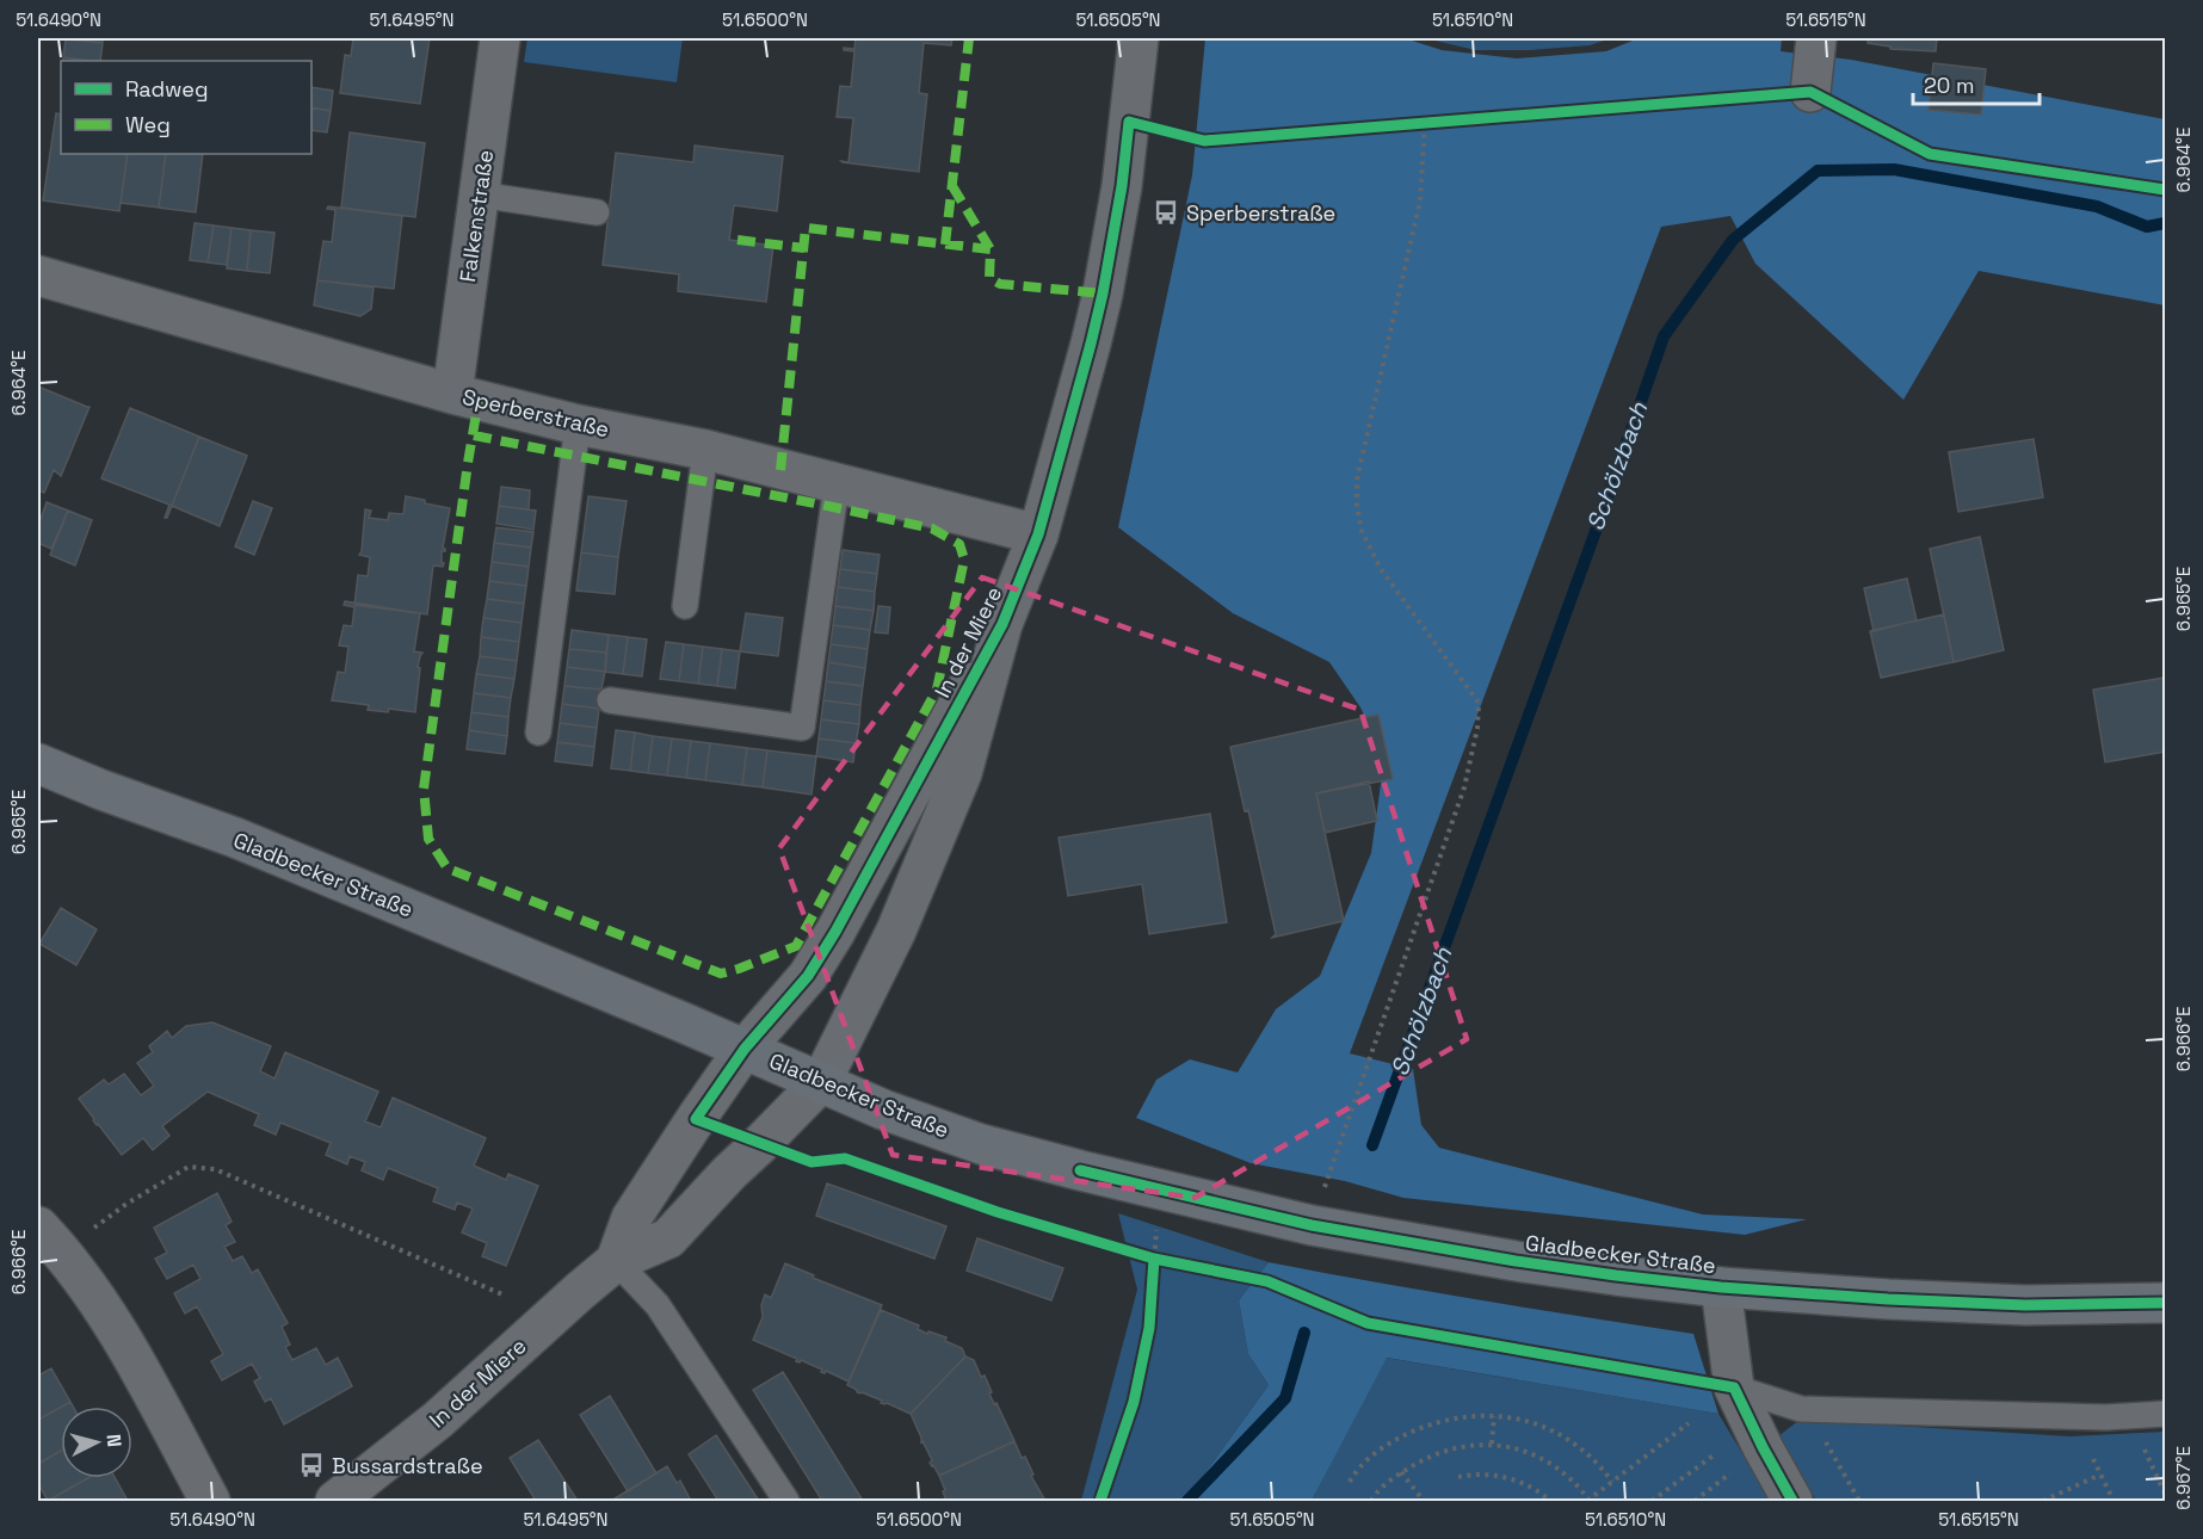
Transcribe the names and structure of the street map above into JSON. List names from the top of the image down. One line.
{"streets":{"main road":["Gladbecker Straße"],"street":["Falkenstraße","Sperberstraße","In der Miere"]},"crossings":[["Falkenstraße","Sperberstraße"],["Sperberstraße","In der Miere"],["In der Miere","Gladbecker Straße"]],"water":["Schölzbach"],"places":{"bus stop":["Sperberstraße","Bussardstraße"]},"legend":["Radweg","Weg"],"scale_bar":"20 m","north":"right","coordinates":["51.6490°N","51.6495°N","51.6500°N","51.6505°N","51.6510°N","51.6515°N","6.964°E","6.965°E","6.966°E","6.967°E"]}
